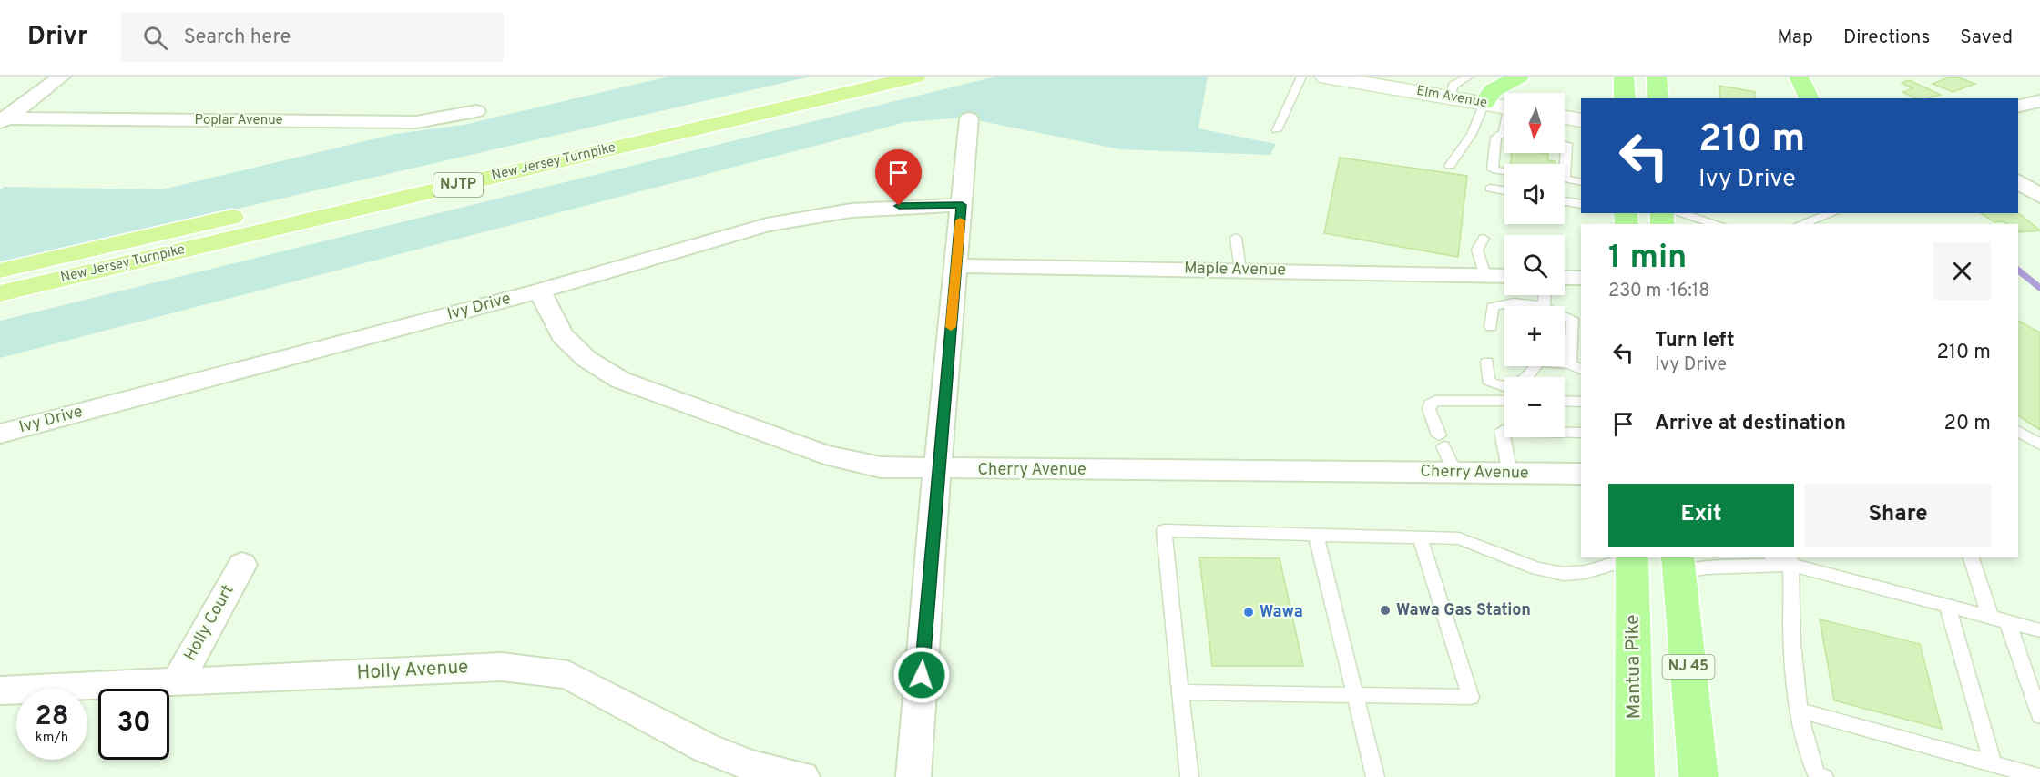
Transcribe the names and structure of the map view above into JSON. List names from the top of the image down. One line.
{"streets":{"highway":["New Jersey Turnpike","NJTP"],"main road":["Elm Avenue","Mantua Pike","NJ 45"],"street":["Poplar Avenue","Maple Avenue","Ivy Drive","Cherry Avenue","Holly Court","Holly Avenue"]},"crossings":[["Ivy Drive","Cherry Avenue"],["Holly Court","Holly Avenue"]],"places":["Wawa Gas Station","Wawa"],"north":"bottom","page":{"header":"Drivr","search":"Search here","nav":["Map","Directions","Saved"],"map_buttons":["+","−"],"turn":["210 m","Ivy Drive"],"heading":["1 min","230 m · 16:18"],"list":[{"name":"Turn left","note":"Ivy Drive","value":"210 m"},{"name":"Arrive at destination","value":"20 m"}],"buttons":["Exit","Share"],"speed":"28 km/h","limit":"30"}}
